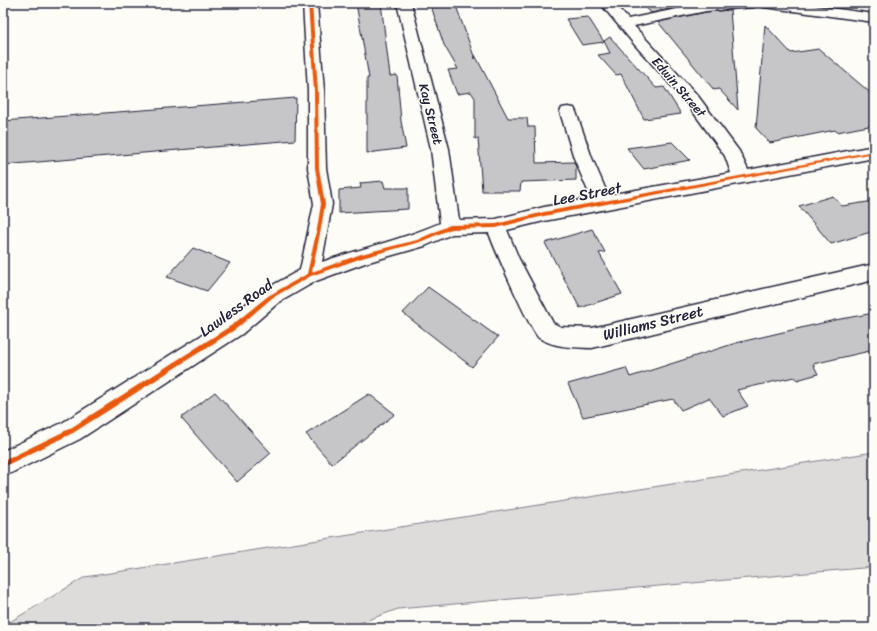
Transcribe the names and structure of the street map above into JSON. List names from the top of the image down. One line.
{"streets":{"street":["Edwin Street","Kay Street","Lee Street","Lawless Road","Williams Street"]},"crossings":[["Edwin Street","Lee Street"],["Kay Street","Lee Street"],["Lee Street","Lawless Road"],["Lee Street","Williams Street"]]}
